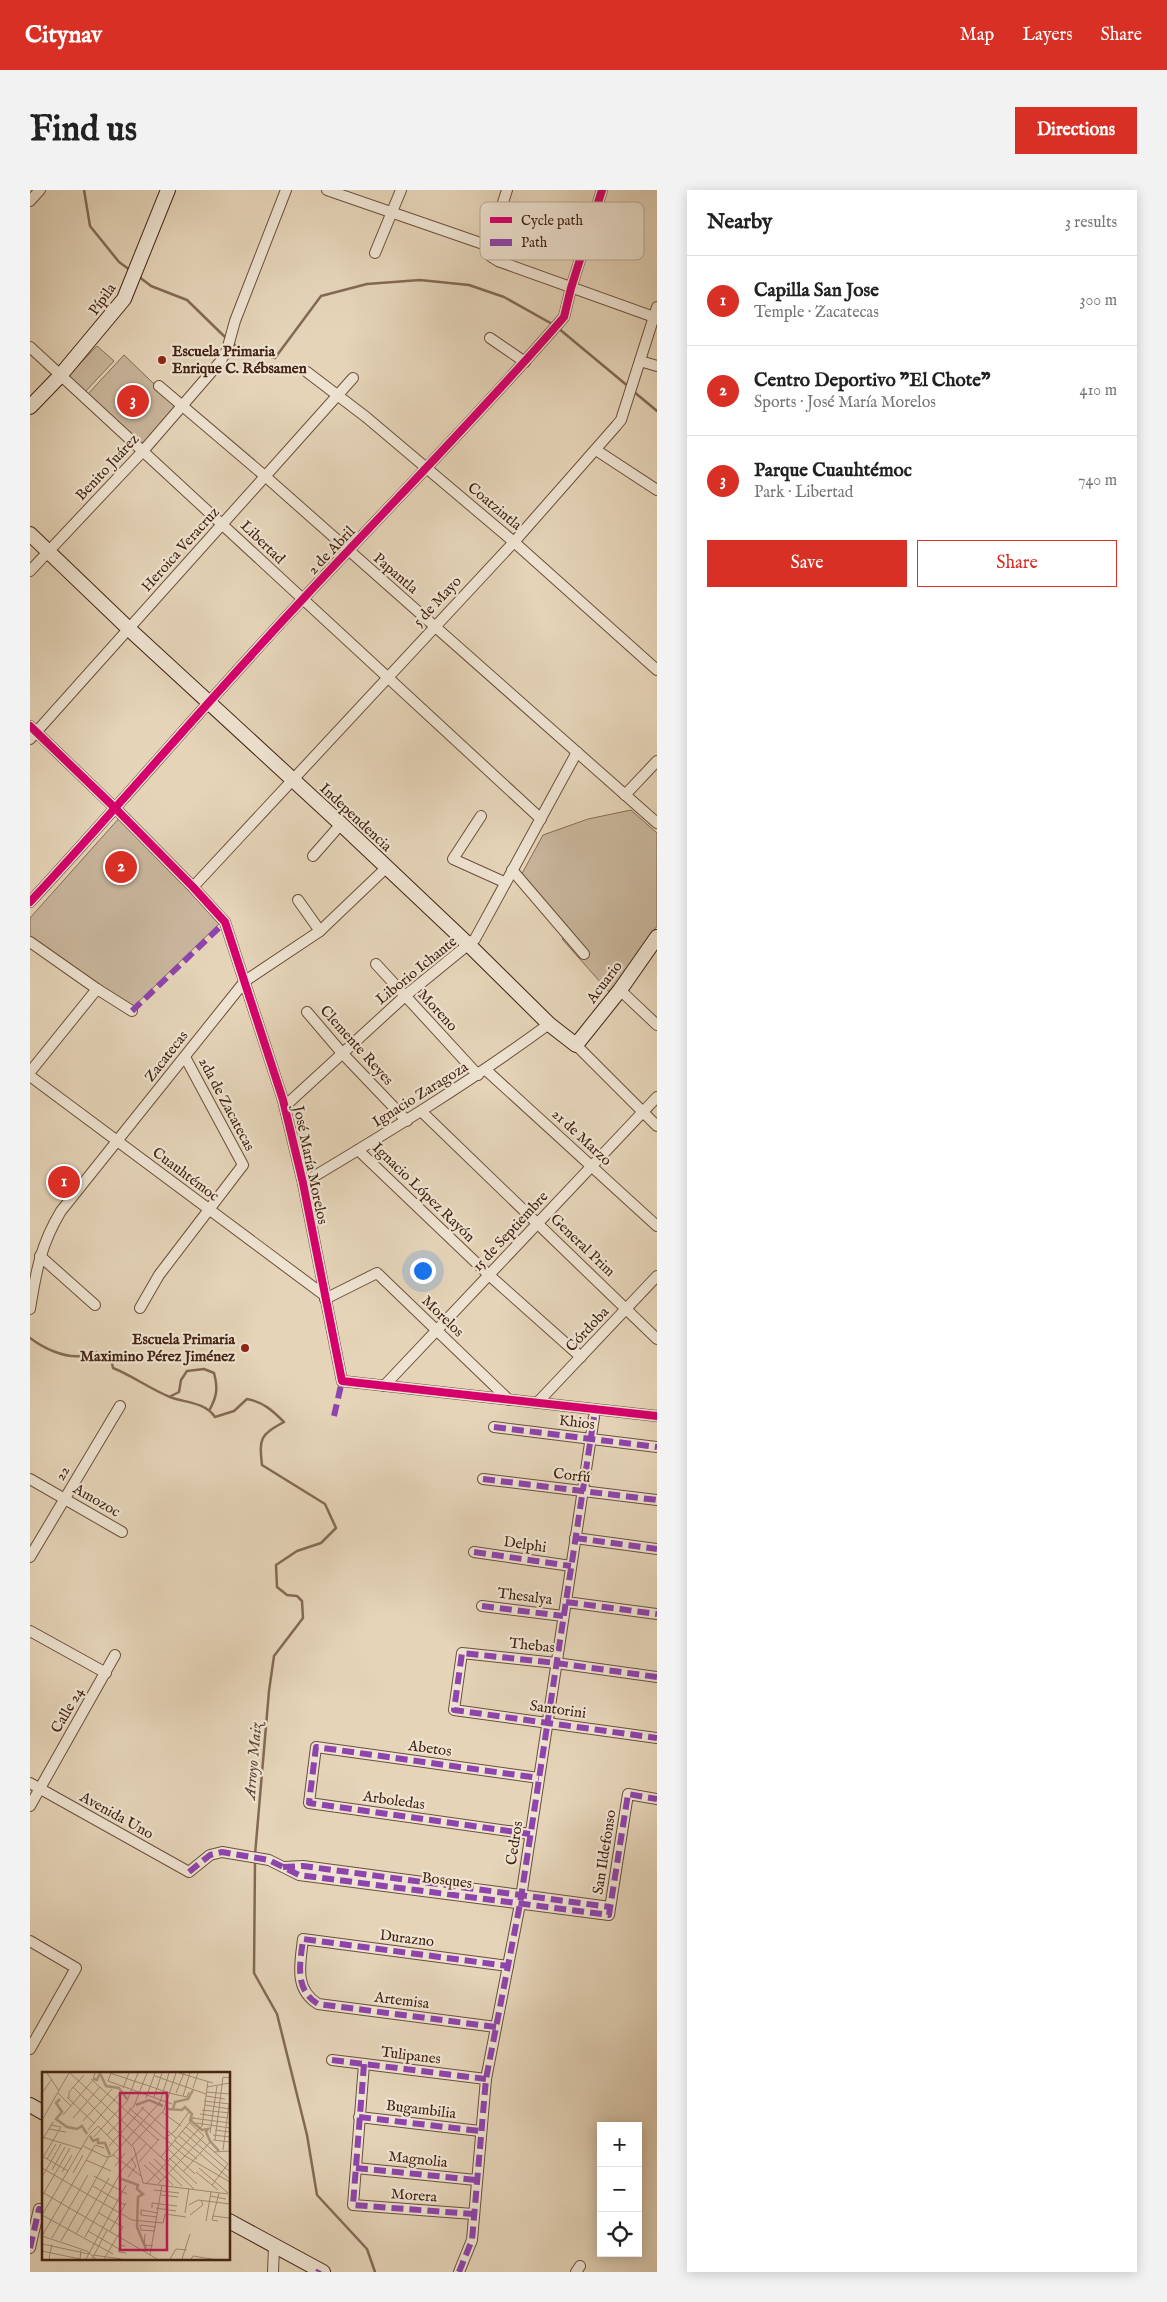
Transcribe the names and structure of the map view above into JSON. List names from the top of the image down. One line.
{"streets":{"main road":["Pípila","Independencia","Acuario"],"street":["Benito Juárez","Coatzintla","Libertad","Heroica Veracruz","2 de Abril","Papantla","5 de Mayo","Liborio Ichante","Moreno","Clemente Reyes","Zacatecas","Ignacio Zaragoza","2da de Zacatecas","21 de Marzo","José María Morelos","Cuauhtémoc","Ignacio López Rayón","15 de Septiembre","General Prim","Morelos","Córdoba","Khios","22","Corfú","Amozoc","Delphi","Thesalya","Thebas","Santorini","Calle 24","Abetos","Arboledas","Avenida Uno","Cedros","San Ildefonso","Bosques","Durazno","Artemisa","Tulipanes","Bugambilia","Magnolia","Morera"]},"crossings":[["Pípila","Libertad"],["Benito Juárez","Libertad"],["Benito Juárez","Papantla"],["Benito Juárez","Independencia"],["Coatzintla","Heroica Veracruz"],["Coatzintla","2 de Abril"],["Coatzintla","5 de Mayo"],["Libertad","Heroica Veracruz"],["Libertad","2 de Abril"],["Libertad","5 de Mayo"],["Libertad","Liborio Ichante"],["Heroica Veracruz","Papantla"],["Heroica Veracruz","Independencia"],["Heroica Veracruz","José María Morelos"],["2 de Abril","Papantla"],["2 de Abril","Independencia"],["2 de Abril","José María Morelos"],["Papantla","5 de Mayo"],["Papantla","Liborio Ichante"],["5 de Mayo","Independencia"],["5 de Mayo","José María Morelos"],["Independencia","Liborio Ichante"],["Independencia","Acuario"],["Independencia","Zacatecas"],["Independencia","Ignacio Zaragoza"],["Independencia","15 de Septiembre"],["Liborio Ichante","Moreno"],["Liborio Ichante","Clemente Reyes"],["Liborio Ichante","José María Morelos"],["Moreno","Ignacio Zaragoza"],["Moreno","21 de Marzo"],["Clemente Reyes","Ignacio Zaragoza"],["Zacatecas","2da de Zacatecas"],["Zacatecas","José María Morelos"],["Zacatecas","Cuauhtémoc"],["Ignacio Zaragoza","21 de Marzo"],["Ignacio Zaragoza","José María Morelos"],["Ignacio Zaragoza","Ignacio López Rayón"],["Ignacio Zaragoza","General Prim"],["2da de Zacatecas","Cuauhtémoc"],["21 de Marzo","15 de Septiembre"],["José María Morelos","Cuauhtémoc"],["José María Morelos","15 de Septiembre"],["José María Morelos","Morelos"],["José María Morelos","Córdoba"],["Cuauhtémoc","Morelos"],["Ignacio López Rayón","15 de Septiembre"],["Ignacio López Rayón","Córdoba"],["15 de Septiembre","General Prim"],["15 de Septiembre","Morelos"],["General Prim","Córdoba"],["Khios","Cedros"],["22","Amozoc"],["Corfú","Cedros"],["Delphi","Cedros"],["Thesalya","Cedros"],["Thebas","Santorini"],["Thebas","Cedros"],["Santorini","Cedros"],["Calle 24","Avenida Uno"],["Abetos","Arboledas"],["Abetos","Cedros"],["Arboledas","Cedros"],["Avenida Uno","Bosques"],["Cedros","Bosques"],["Cedros","Durazno"],["Cedros","Artemisa"],["Cedros","Tulipanes"],["Cedros","Bugambilia"],["Cedros","Magnolia"],["Cedros","Morera"],["San Ildefonso","Bosques"],["Durazno","Artemisa"],["Magnolia","Morera"]],"water":["Arroyo Maiz"],"places":["Escuela Primaria Enrique C. Rébsamen","Escuela Primaria Maximino Pérez Jiménez"],"legend":["Cycle path","Path"],"page":{"header":"Citynav","nav":["Map","Layers","Share"],"buttons":["Directions",["Save","Share"]],"title":"Find us","heading":["Nearby","3 results"],"list":[{"mark":"1","name":"Capilla San Jose","note":"Temple · Zacatecas","value":"300 m"},{"mark":"2","name":"Centro Deportivo \"El Chote\"","note":"Sports · José María Morelos","value":"410 m"},{"mark":"3","name":"Parque Cuauhtémoc","note":"Park · Libertad","value":"740 m"}],"pins":["3","2","1"],"map_buttons":["+","−"]}}
